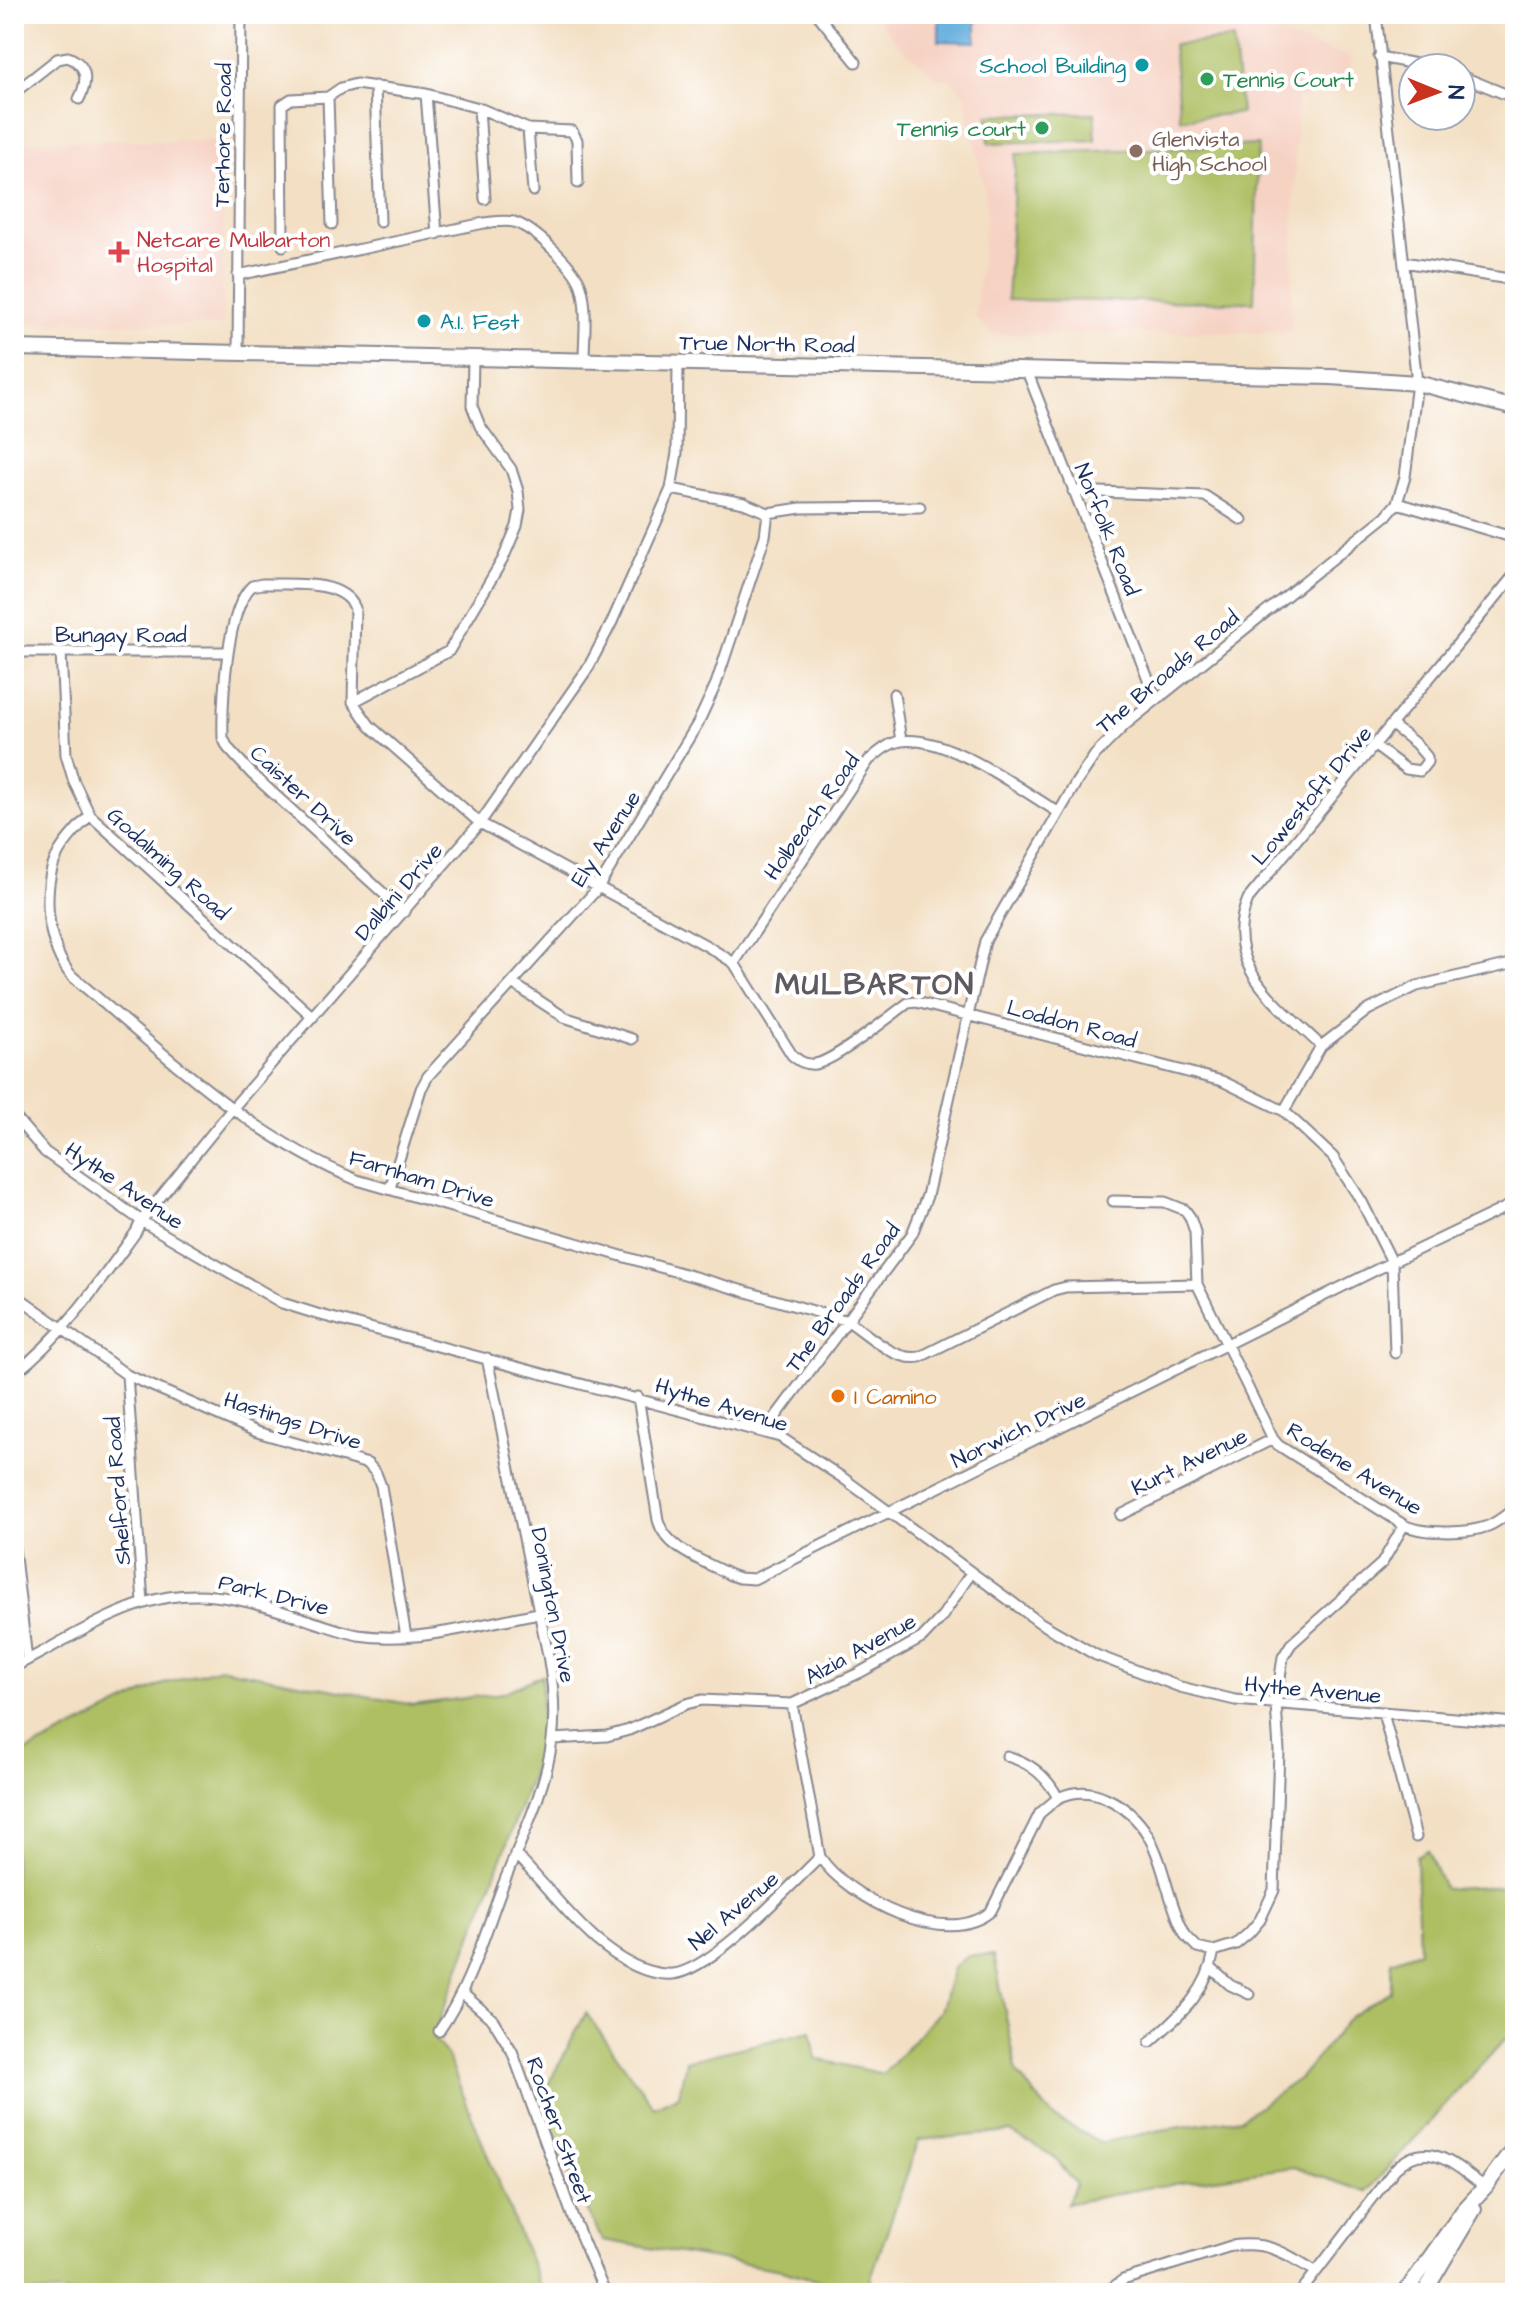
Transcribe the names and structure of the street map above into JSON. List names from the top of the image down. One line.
{"streets":{"main road":["True North Road"],"street":["Terhore Road","Norfolk Road","Bungay Road","The Broads Road","Caister Drive","Lowestoft Drive","Holbeach Road","Ely Avenue","Godalming Road","Dalbini Drive","Loddon Road","Farnham Drive","Hythe Avenue","Hastings Drive","Norwich Drive","Kurt Avenue","Rodene Avenue","Shelford Road","Park Drive","Donington Drive","Alzia Avenue","Nel Avenue","Rocher Street"]},"crossings":[["Terhore Road","True North Road"],["True North Road","Norfolk Road"],["True North Road","Dalbini Drive"],["Norfolk Road","The Broads Road"],["Bungay Road","Caister Drive"],["Bungay Road","Godalming Road"],["The Broads Road","Loddon Road"],["The Broads Road","Farnham Drive"],["The Broads Road","Hythe Avenue"],["Caister Drive","Dalbini Drive"],["Caister Drive","Loddon Road"],["Holbeach Road","Loddon Road"],["Ely Avenue","Loddon Road"],["Ely Avenue","Farnham Drive"],["Godalming Road","Dalbini Drive"],["Godalming Road","Farnham Drive"],["Dalbini Drive","Loddon Road"],["Dalbini Drive","Farnham Drive"],["Dalbini Drive","Hythe Avenue"],["Dalbini Drive","Hastings Drive"],["Loddon Road","Norwich Drive"],["Farnham Drive","Rodene Avenue"],["Hythe Avenue","Norwich Drive"],["Hythe Avenue","Donington Drive"],["Hythe Avenue","Alzia Avenue"],["Hastings Drive","Shelford Road"],["Hastings Drive","Park Drive"],["Norwich Drive","Rodene Avenue"],["Kurt Avenue","Rodene Avenue"],["Shelford Road","Park Drive"],["Park Drive","Donington Drive"],["Donington Drive","Alzia Avenue"],["Donington Drive","Nel Avenue"],["Donington Drive","Rocher Street"]],"districts":["MULBARTON"],"places":{"other":["School Building","Tennis Court","Tennis court","Glenvista High School","A.I. Fest","I Camino"],"health":["Netcare Mulbarton Hospital"]},"north":"right"}
